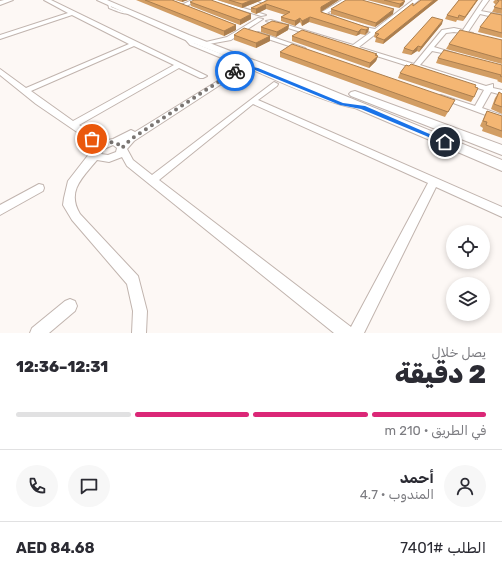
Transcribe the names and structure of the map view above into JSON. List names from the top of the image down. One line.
{"page":{"heading":["2 دقيقة","يصل خلال","12:31–12:36"],"panel":["أحمد","المندوب · 4.7","الطلب #7401","AED 84.68"],"bar":"في الطريق · 210 m"}}
